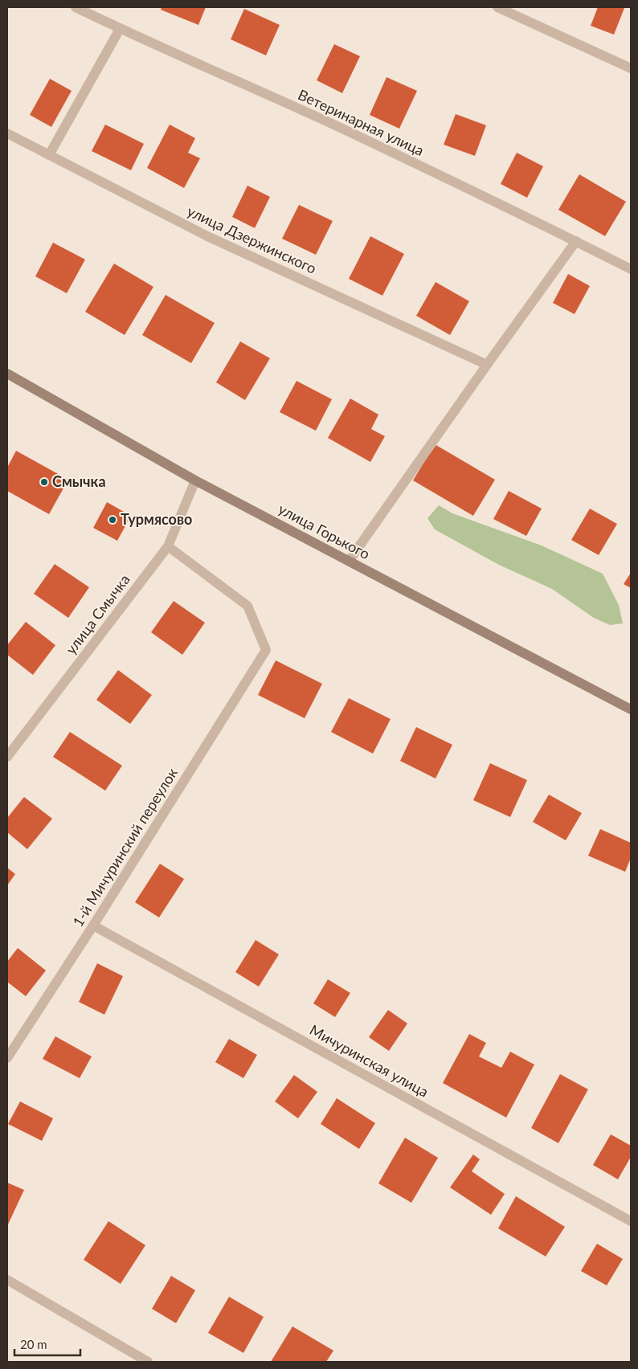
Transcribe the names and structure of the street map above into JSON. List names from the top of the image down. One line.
{"streets":{"main road":["улица Горького"],"street":["Ветеринарная улица","улица Дзержинского","улица Смычка","1-й Мичуринский переулок","Мичуринская улица"]},"crossings":[["улица Горького","улица Смычка"],["улица Смычка","1-й Мичуринский переулок"],["1-й Мичуринский переулок","Мичуринская улица"]],"places":["Смычка","Турмясово"],"scale_bar":"20 m"}
